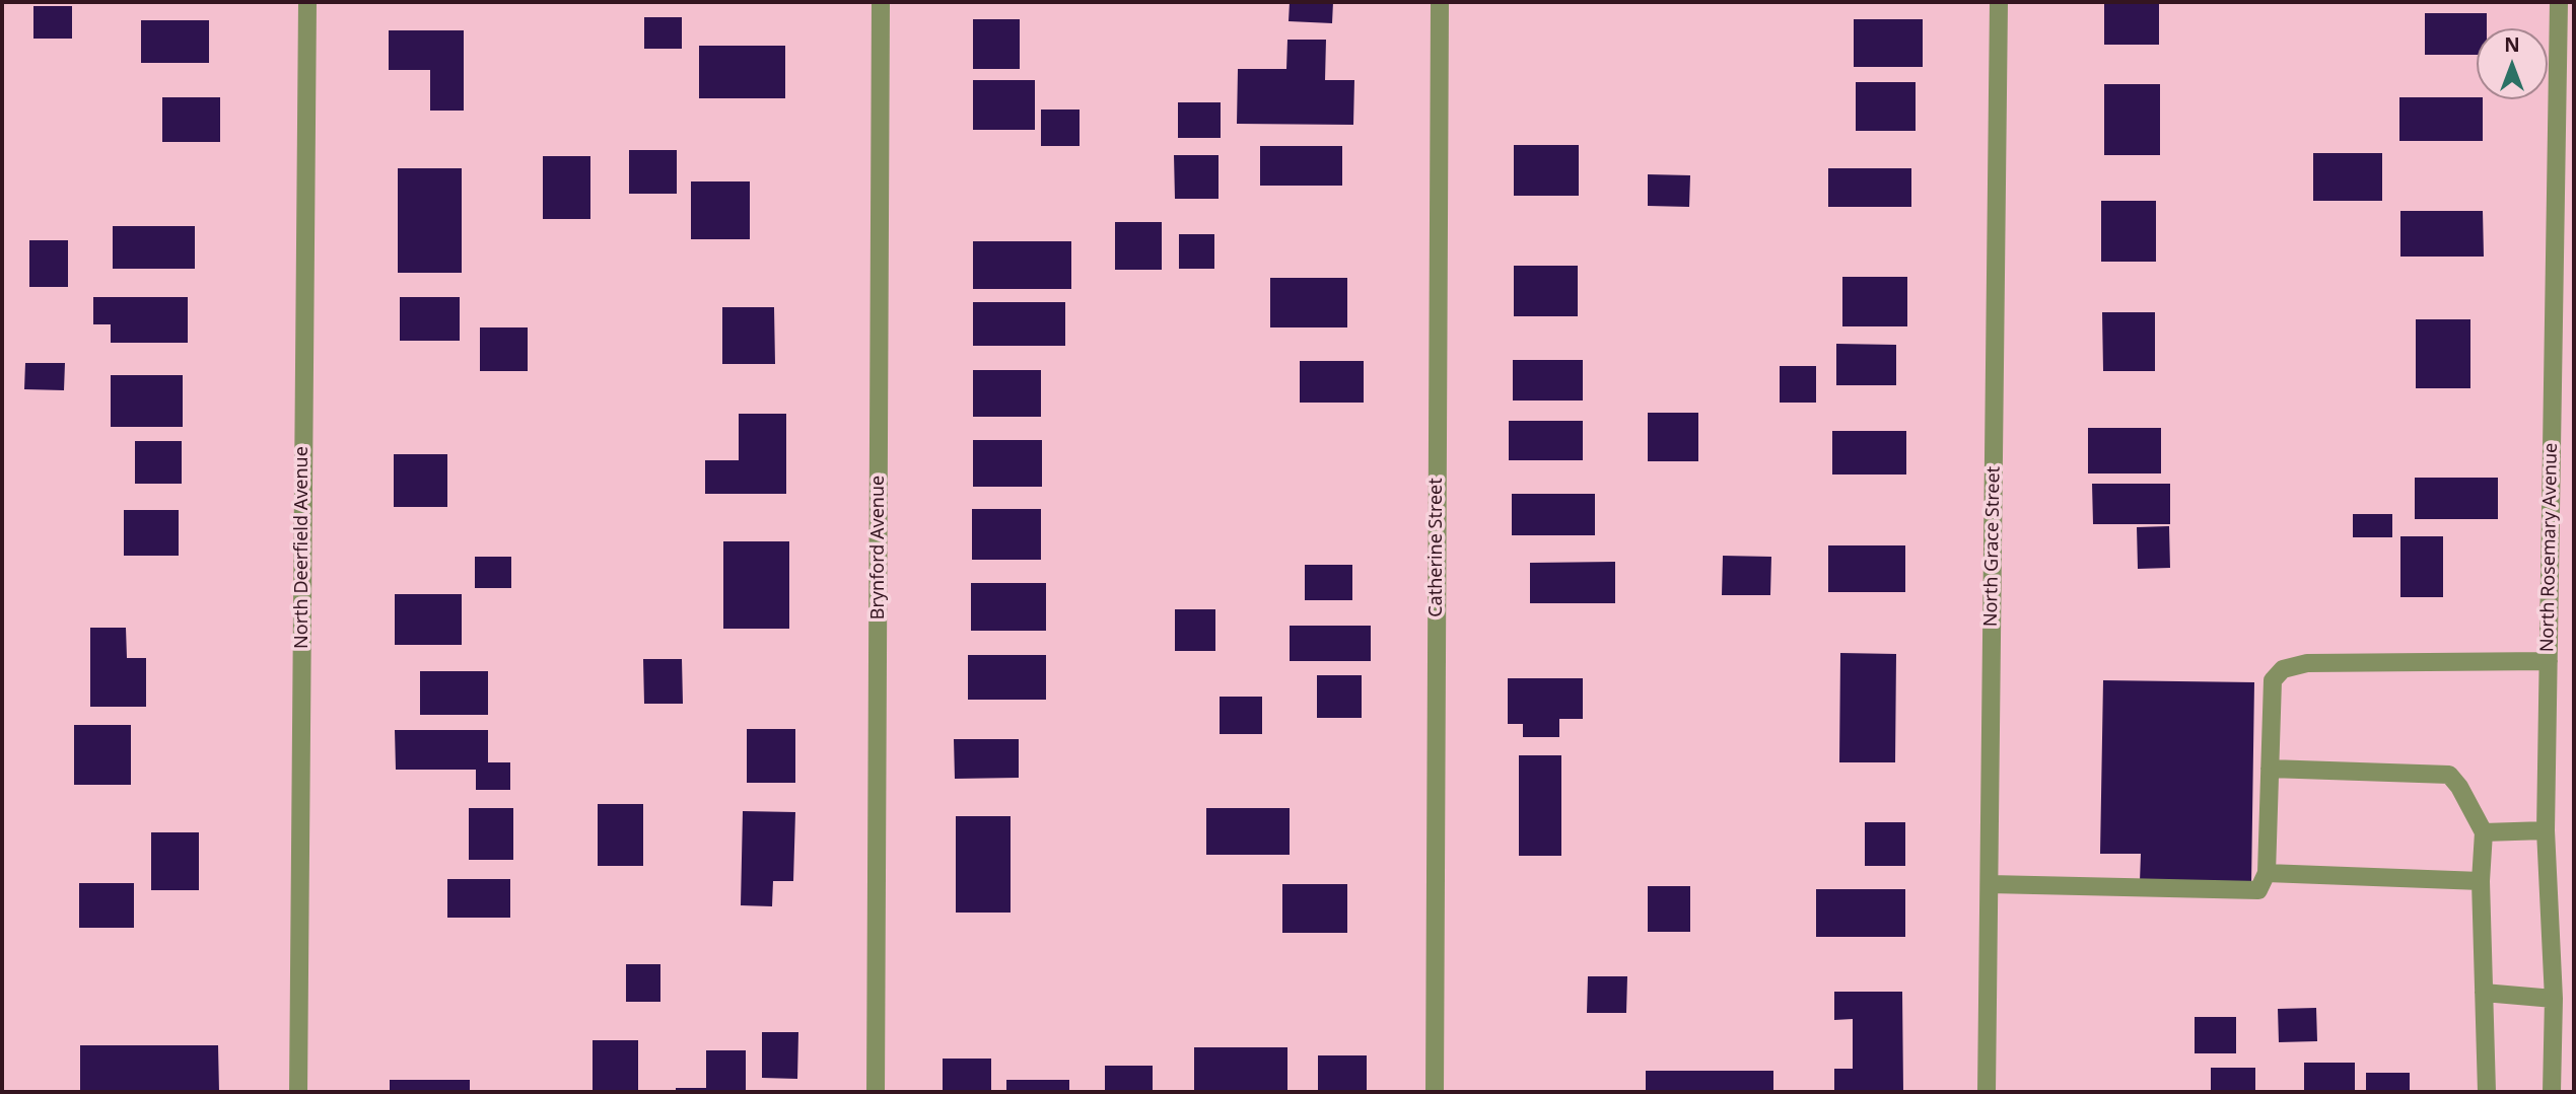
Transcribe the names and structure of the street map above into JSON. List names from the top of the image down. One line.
{"streets":{"street":["North Grace Street","North Deerfield Avenue","Brynford Avenue","Catherine Street","North Rosemary Avenue"]},"north":"top"}
